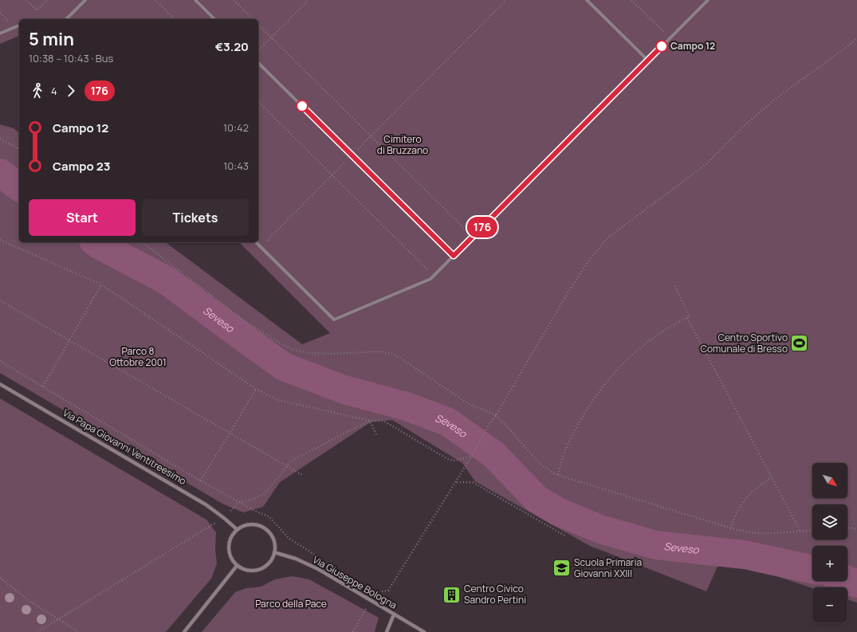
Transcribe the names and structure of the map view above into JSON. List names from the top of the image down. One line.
{"streets":{"street":["Via Papa Giovanni Ventitreesimo","Via Giuseppe Bologna"]},"crossings":[["Via Papa Giovanni Ventitreesimo","Via Giuseppe Bologna"]],"water":["Seveso"],"parks":["Cimitero di Bruzzano","Parco 8 Ottobre 2001","Parco della Pace"],"places":{"other":["Campo 12"],"sports":["Centro Sportivo Comunale di Bresso"],"school or university":["Scuola Primaria Giovanni XXIII"],"building":["Centro Civico Sandro Pertini"]},"lines":["bus line 176"],"north":"bottom right","page":{"on_map":"176","heading":["5 min","10:38 – 10:43 · Bus","€3.20"],"legs":["4","176"],"list":[{"name":"Campo 12","value":"10:42"},{"name":"Campo 23","value":"10:43"}],"buttons":["Start","Tickets"],"map_buttons":["+","−"]}}
